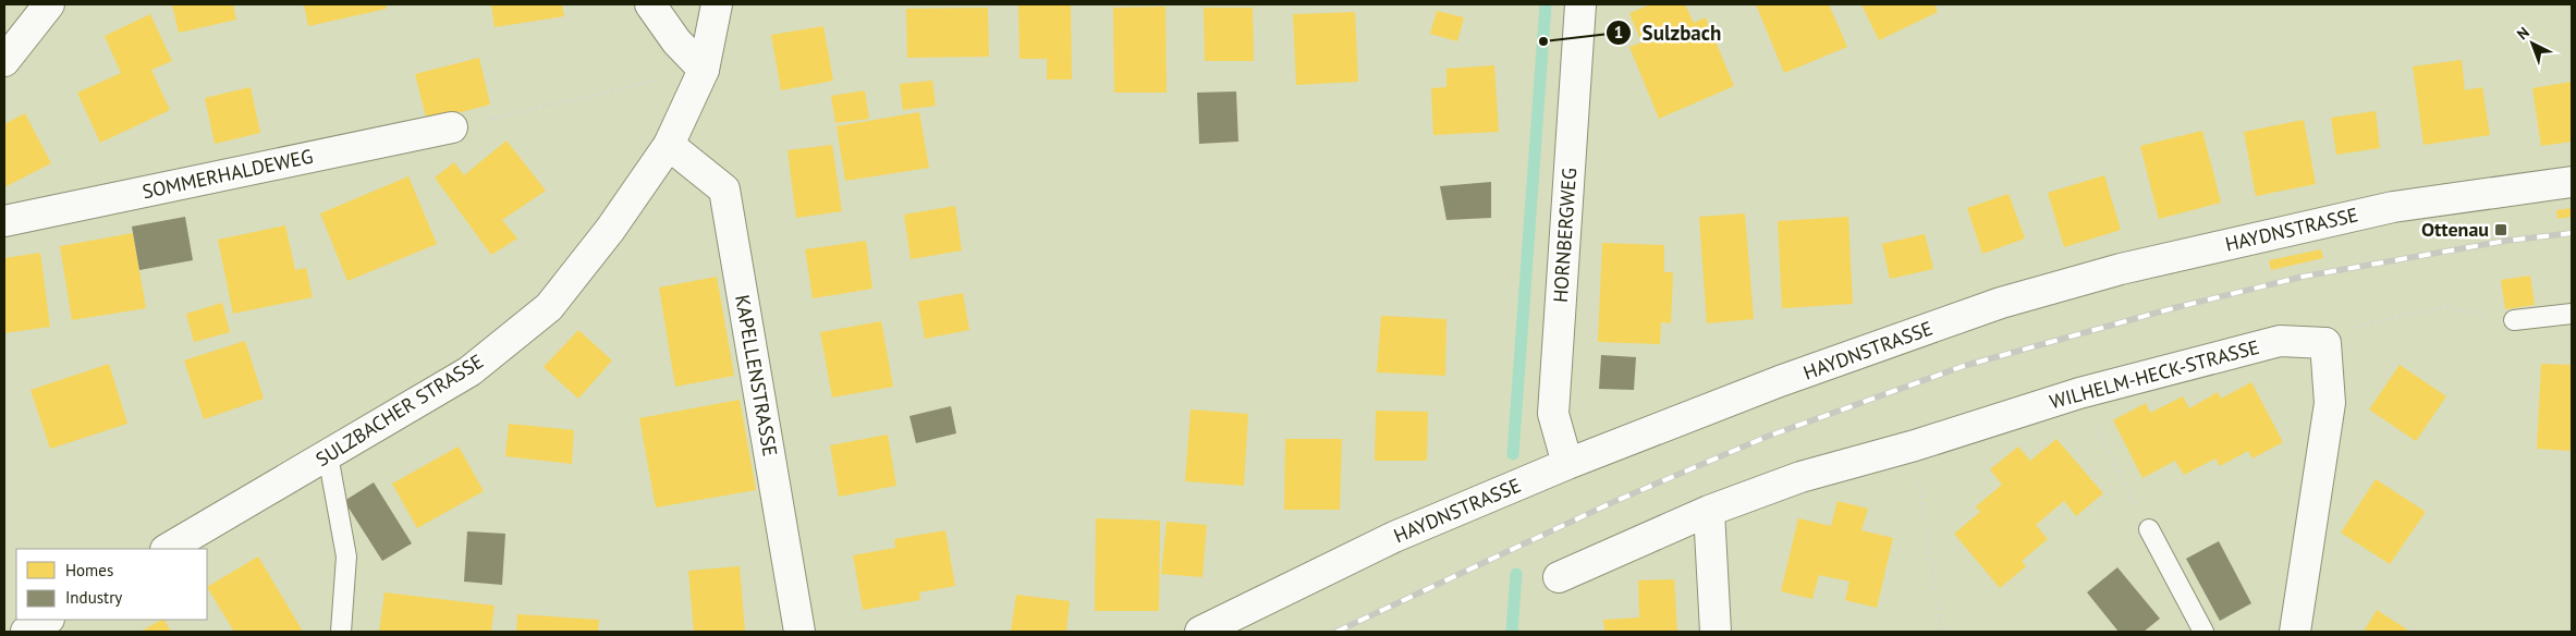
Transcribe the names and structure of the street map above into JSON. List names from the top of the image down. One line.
{"streets":{"street":["SOMMERHALDEWEG","HAYDNSTRASSE","HORNBERGWEG","WILHELM-HECK-STRASSE","KAPELLENSTRASSE","SULZBACHER STRASSE"]},"crossings":[["HAYDNSTRASSE","HORNBERGWEG"],["KAPELLENSTRASSE","SULZBACHER STRASSE"]],"places":{"other":["Sulzbach"],"transit":["Ottenau"]},"legend":["Homes","Industry"],"north":"top left"}
